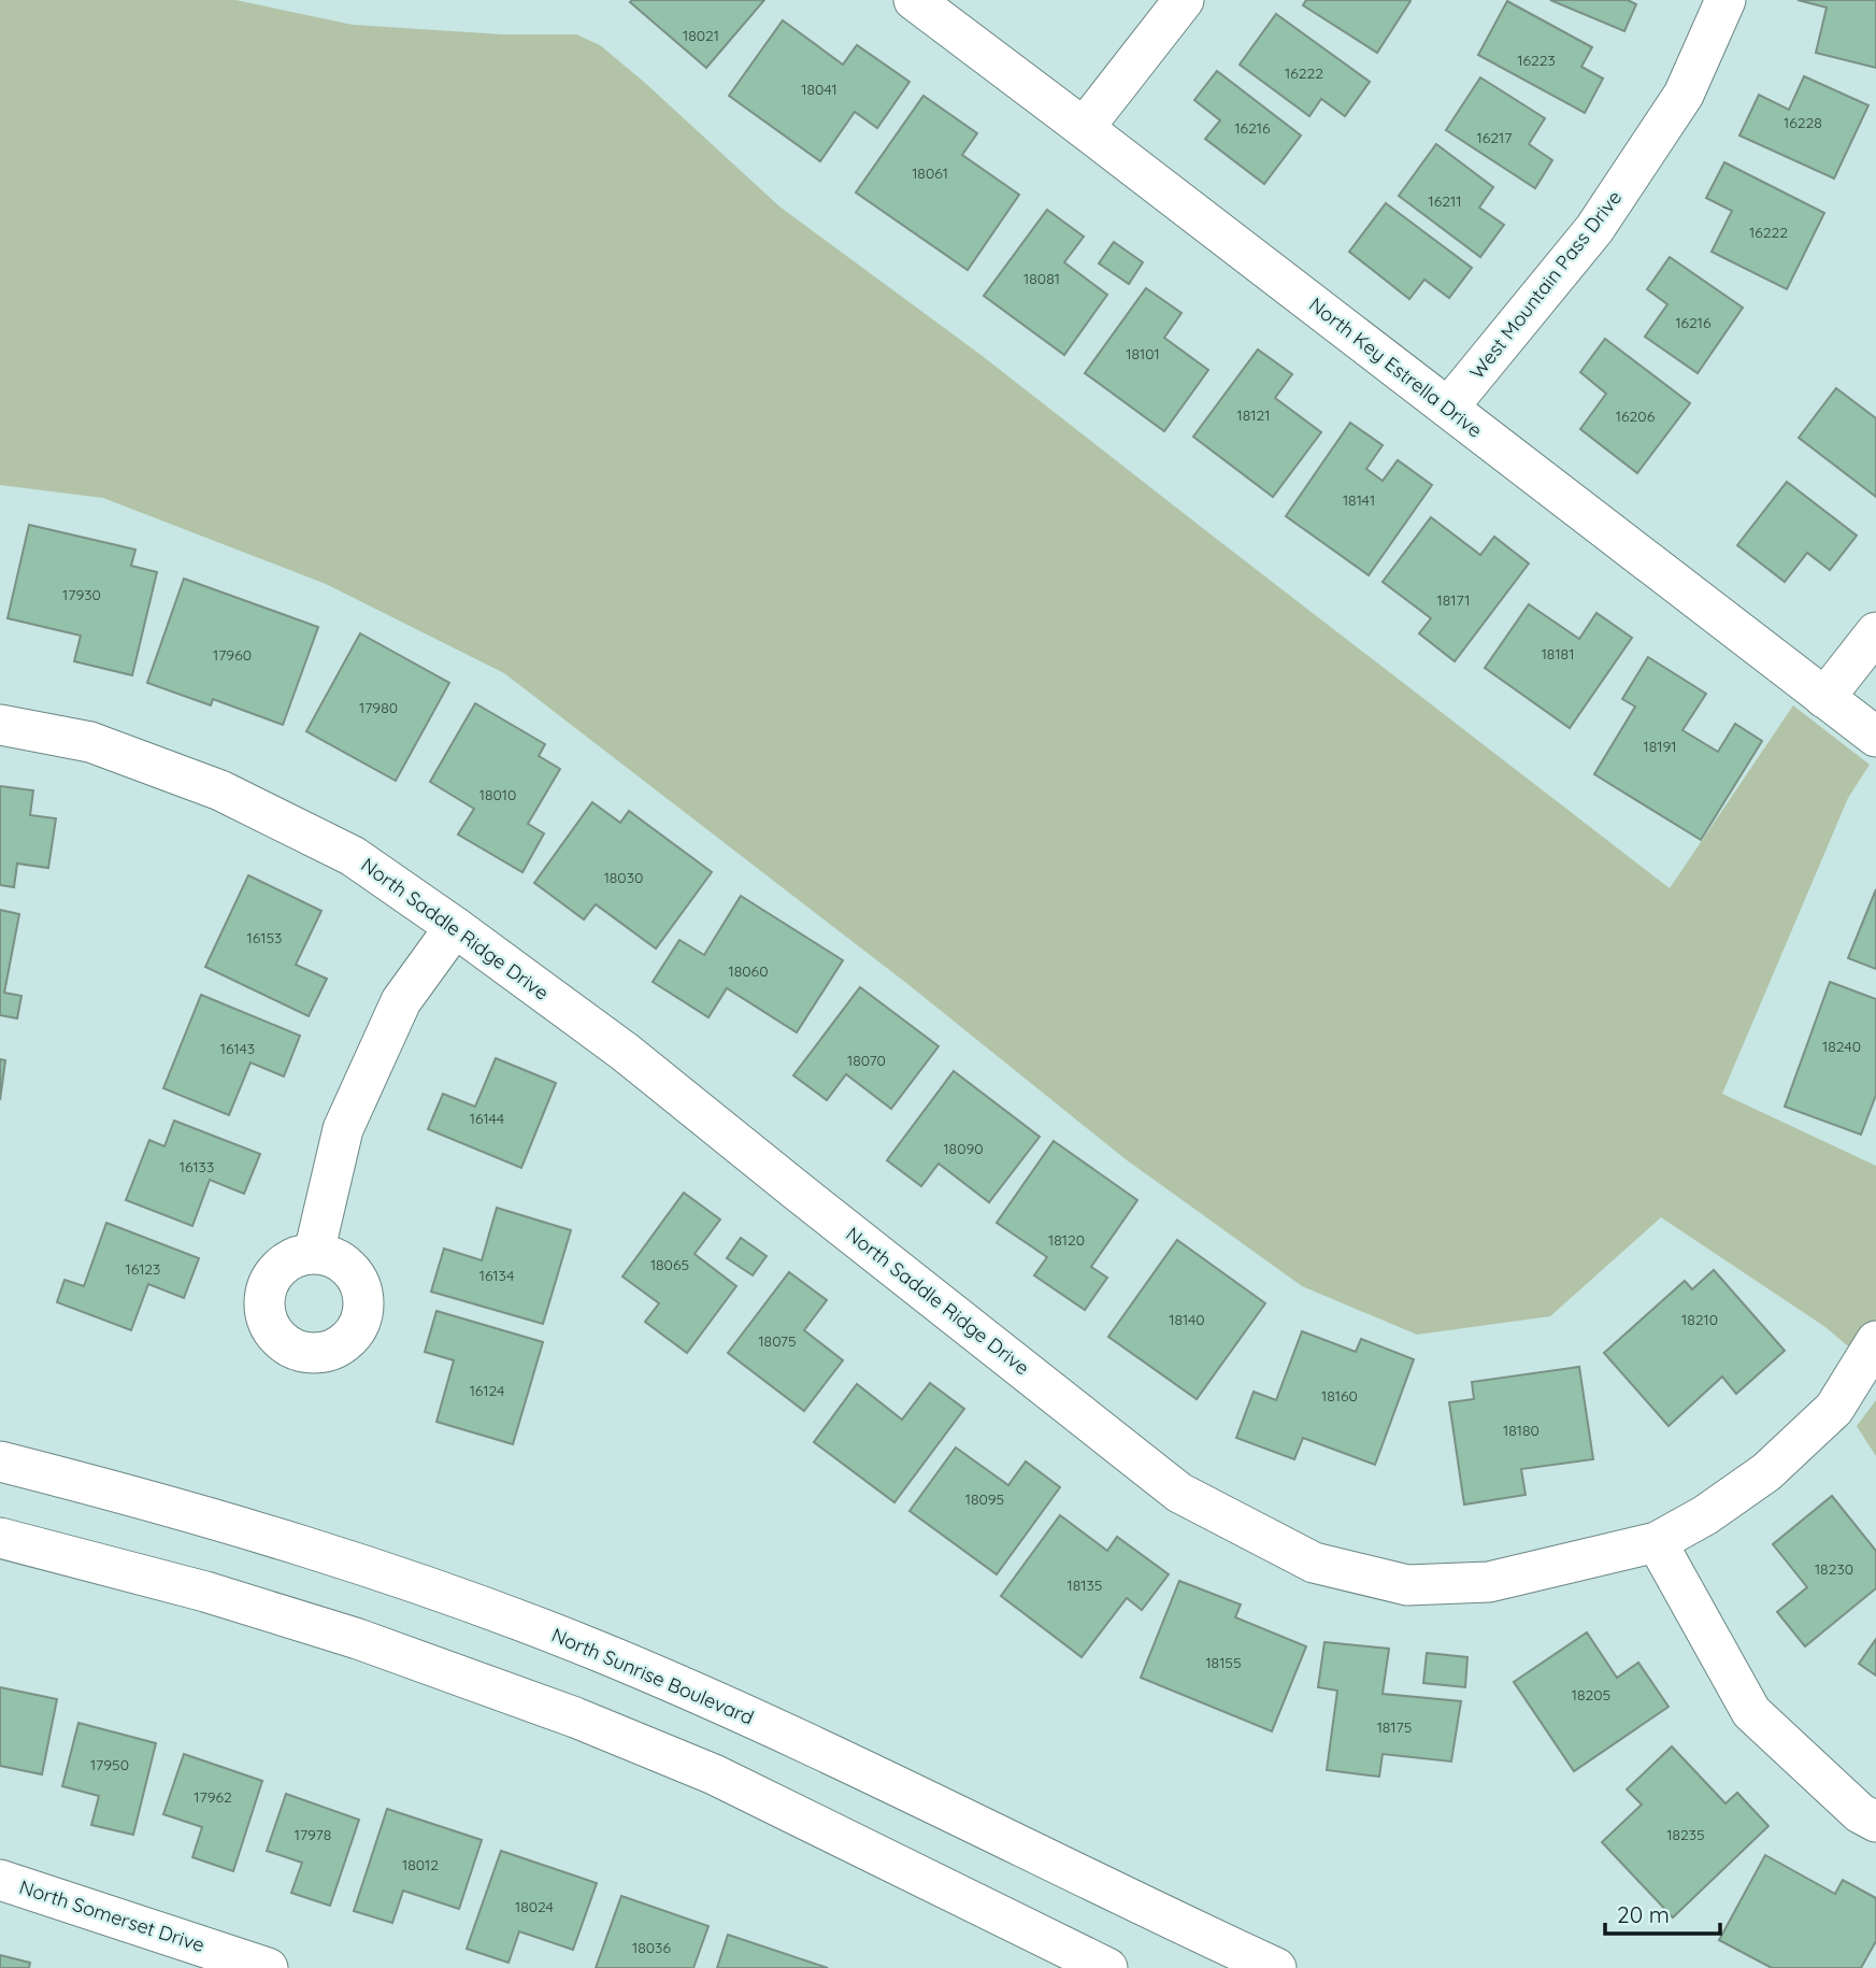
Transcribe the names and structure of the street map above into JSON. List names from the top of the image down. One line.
{"streets":{"street":["West Mountain Pass Drive","North Key Estrella Drive","North Saddle Ridge Drive","North Sunrise Boulevard","North Somerset Drive"]},"crossings":[["West Mountain Pass Drive","North Key Estrella Drive"]],"house_numbers":["18021","16223","16222","18041","16228","16216","16217","18061","16211","16222","18081","16216","18101","18121","16206","18141","17930","18171","18181","17960","17980","18191","18010","18030","16153","18060","18240","16143","18070","16144","18090","16133","18120","18065","16123","16134","18140","18210","18075","16124","18160","18180","18095","18230","18135","18155","18205","18175","17950","17962","17978","18235","18012","18024","18036"],"scale_bar":"20 m"}
